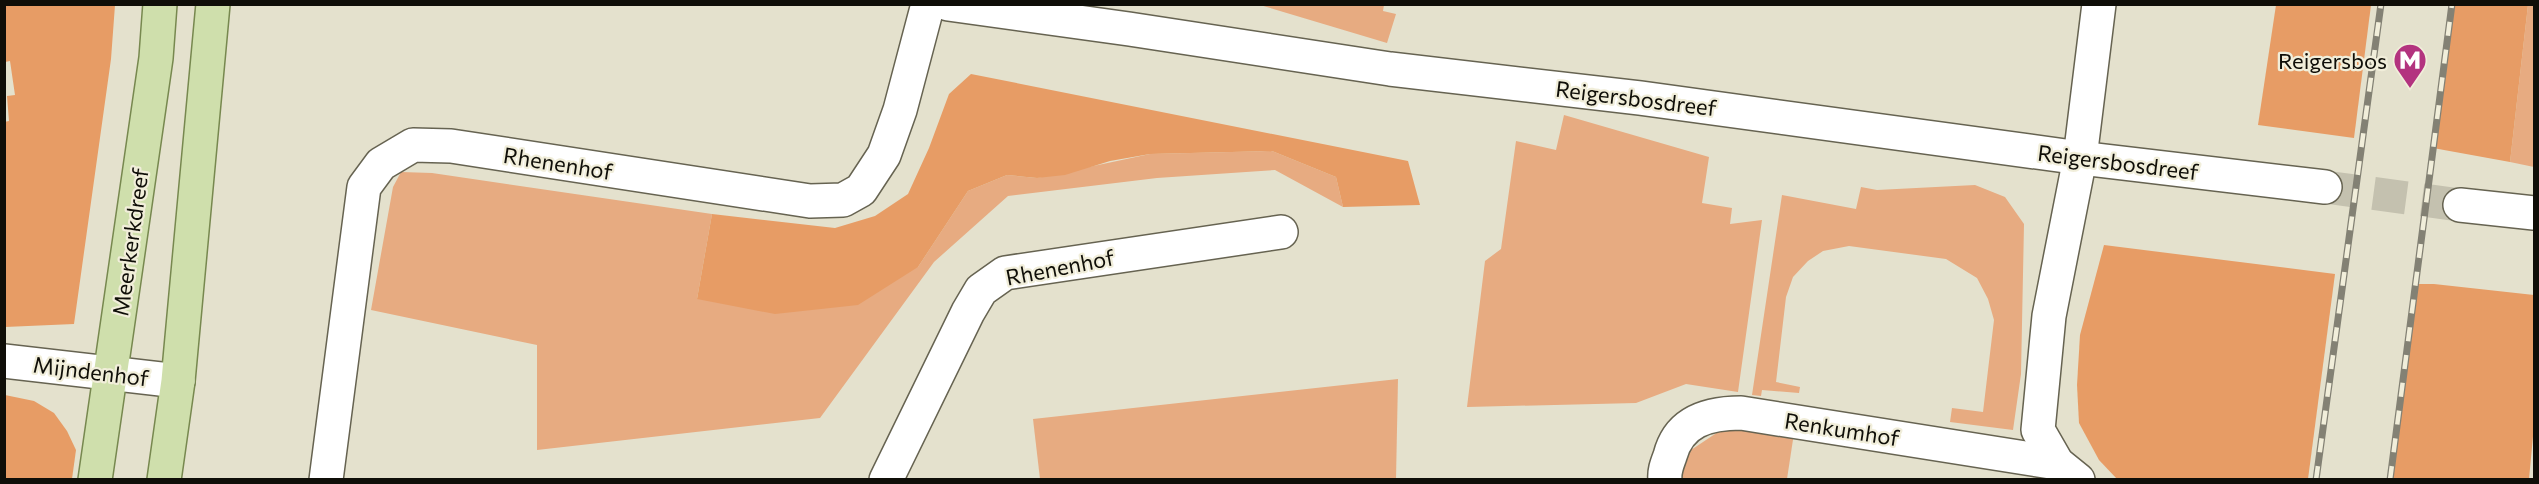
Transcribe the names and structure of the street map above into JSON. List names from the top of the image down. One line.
{"streets":{"main road":["Meerkerkdreef"],"street":["Reigersbosdreef","Rhenenhof","Mijndenhof","Renkumhof"]},"crossings":[["Reigersbosdreef","Renkumhof"],["Meerkerkdreef","Mijndenhof"]],"places":{"metro station":["Reigersbos"]}}
